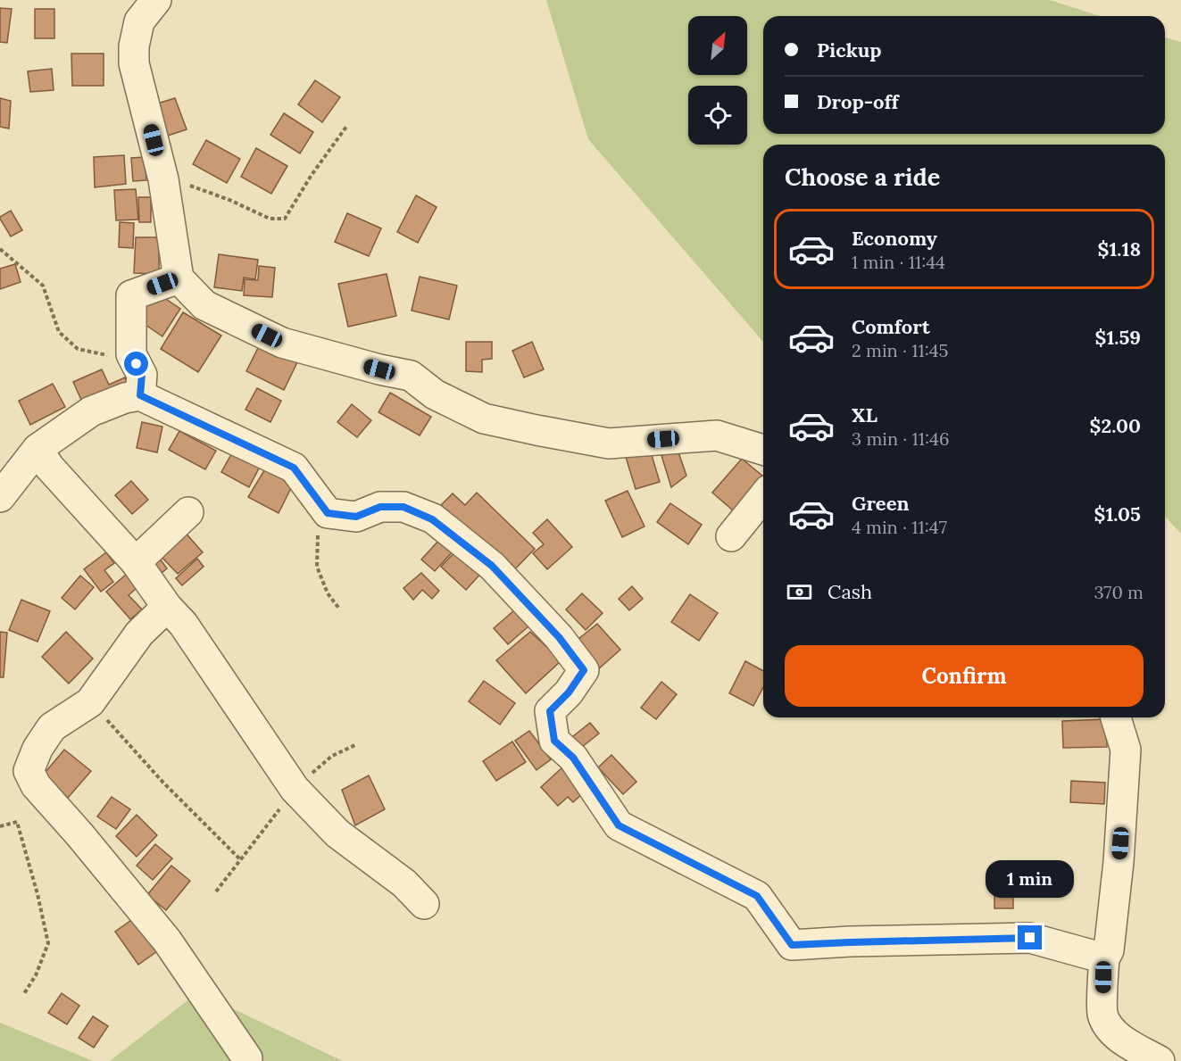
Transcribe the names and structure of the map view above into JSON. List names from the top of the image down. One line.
{"north":"top right","page":{"banner":["Pickup","Drop-off"],"heading":"Choose a ride","list":[{"name":"Economy","note":"1 min · 11:44","value":"$1.18"},{"name":"Comfort","note":"2 min · 11:45","value":"$1.59"},{"name":"XL","note":"3 min · 11:46","value":"$2.00"},{"name":"Green","note":"4 min · 11:47","value":"$1.05"}],"pay":["Cash","370 m"],"buttons":"Confirm","bubble":"1 min"}}
